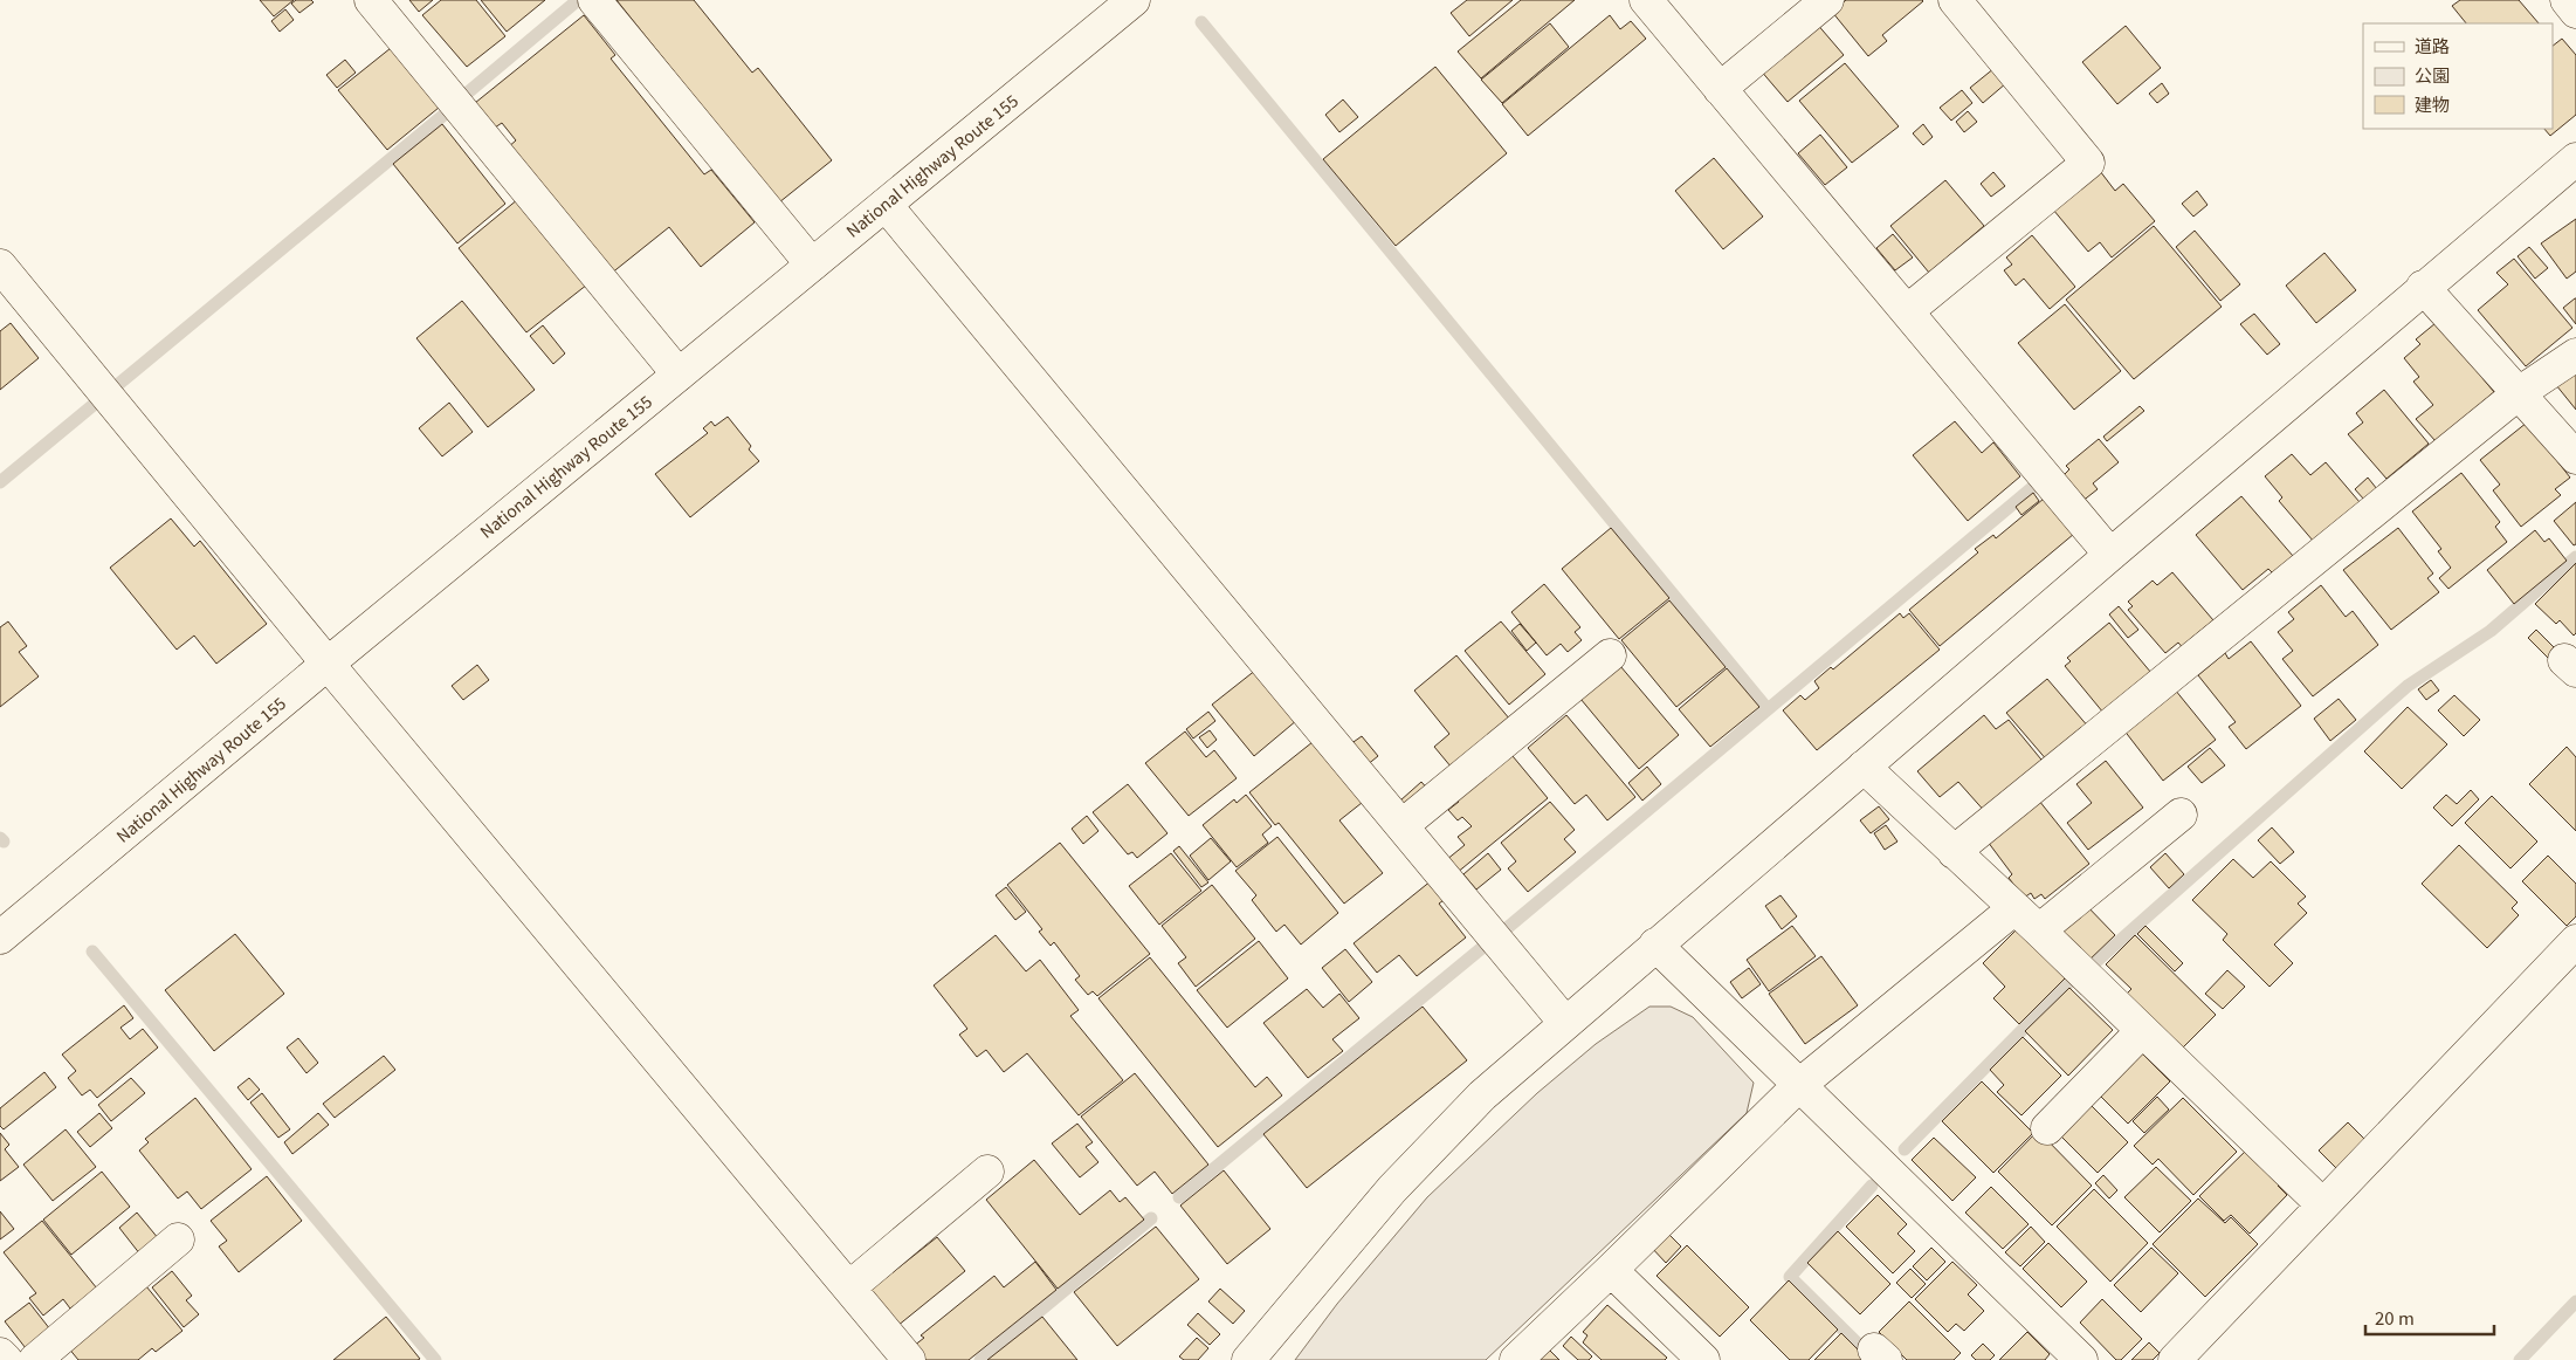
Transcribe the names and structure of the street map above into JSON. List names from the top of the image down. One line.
{"streets":{"main road":["National Highway Route 155"]},"legend":["道路","公園","建物"],"scale_bar":"20 m"}
